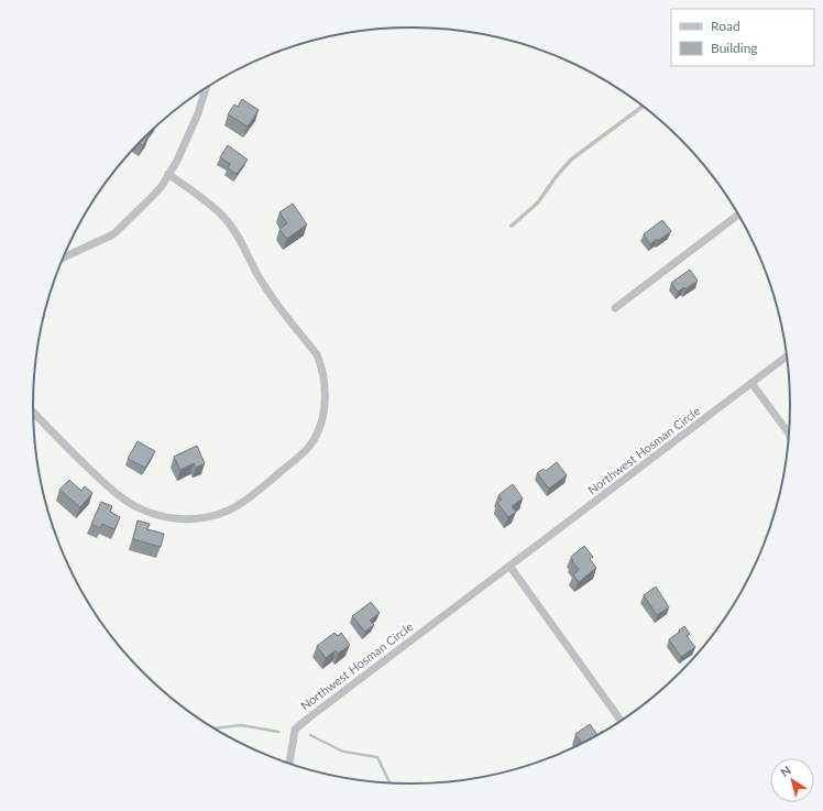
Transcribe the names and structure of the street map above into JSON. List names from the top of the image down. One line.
{"streets":{"street":["Northwest Hosman Circle"]},"legend":["Road","Building"],"north":"top left"}
